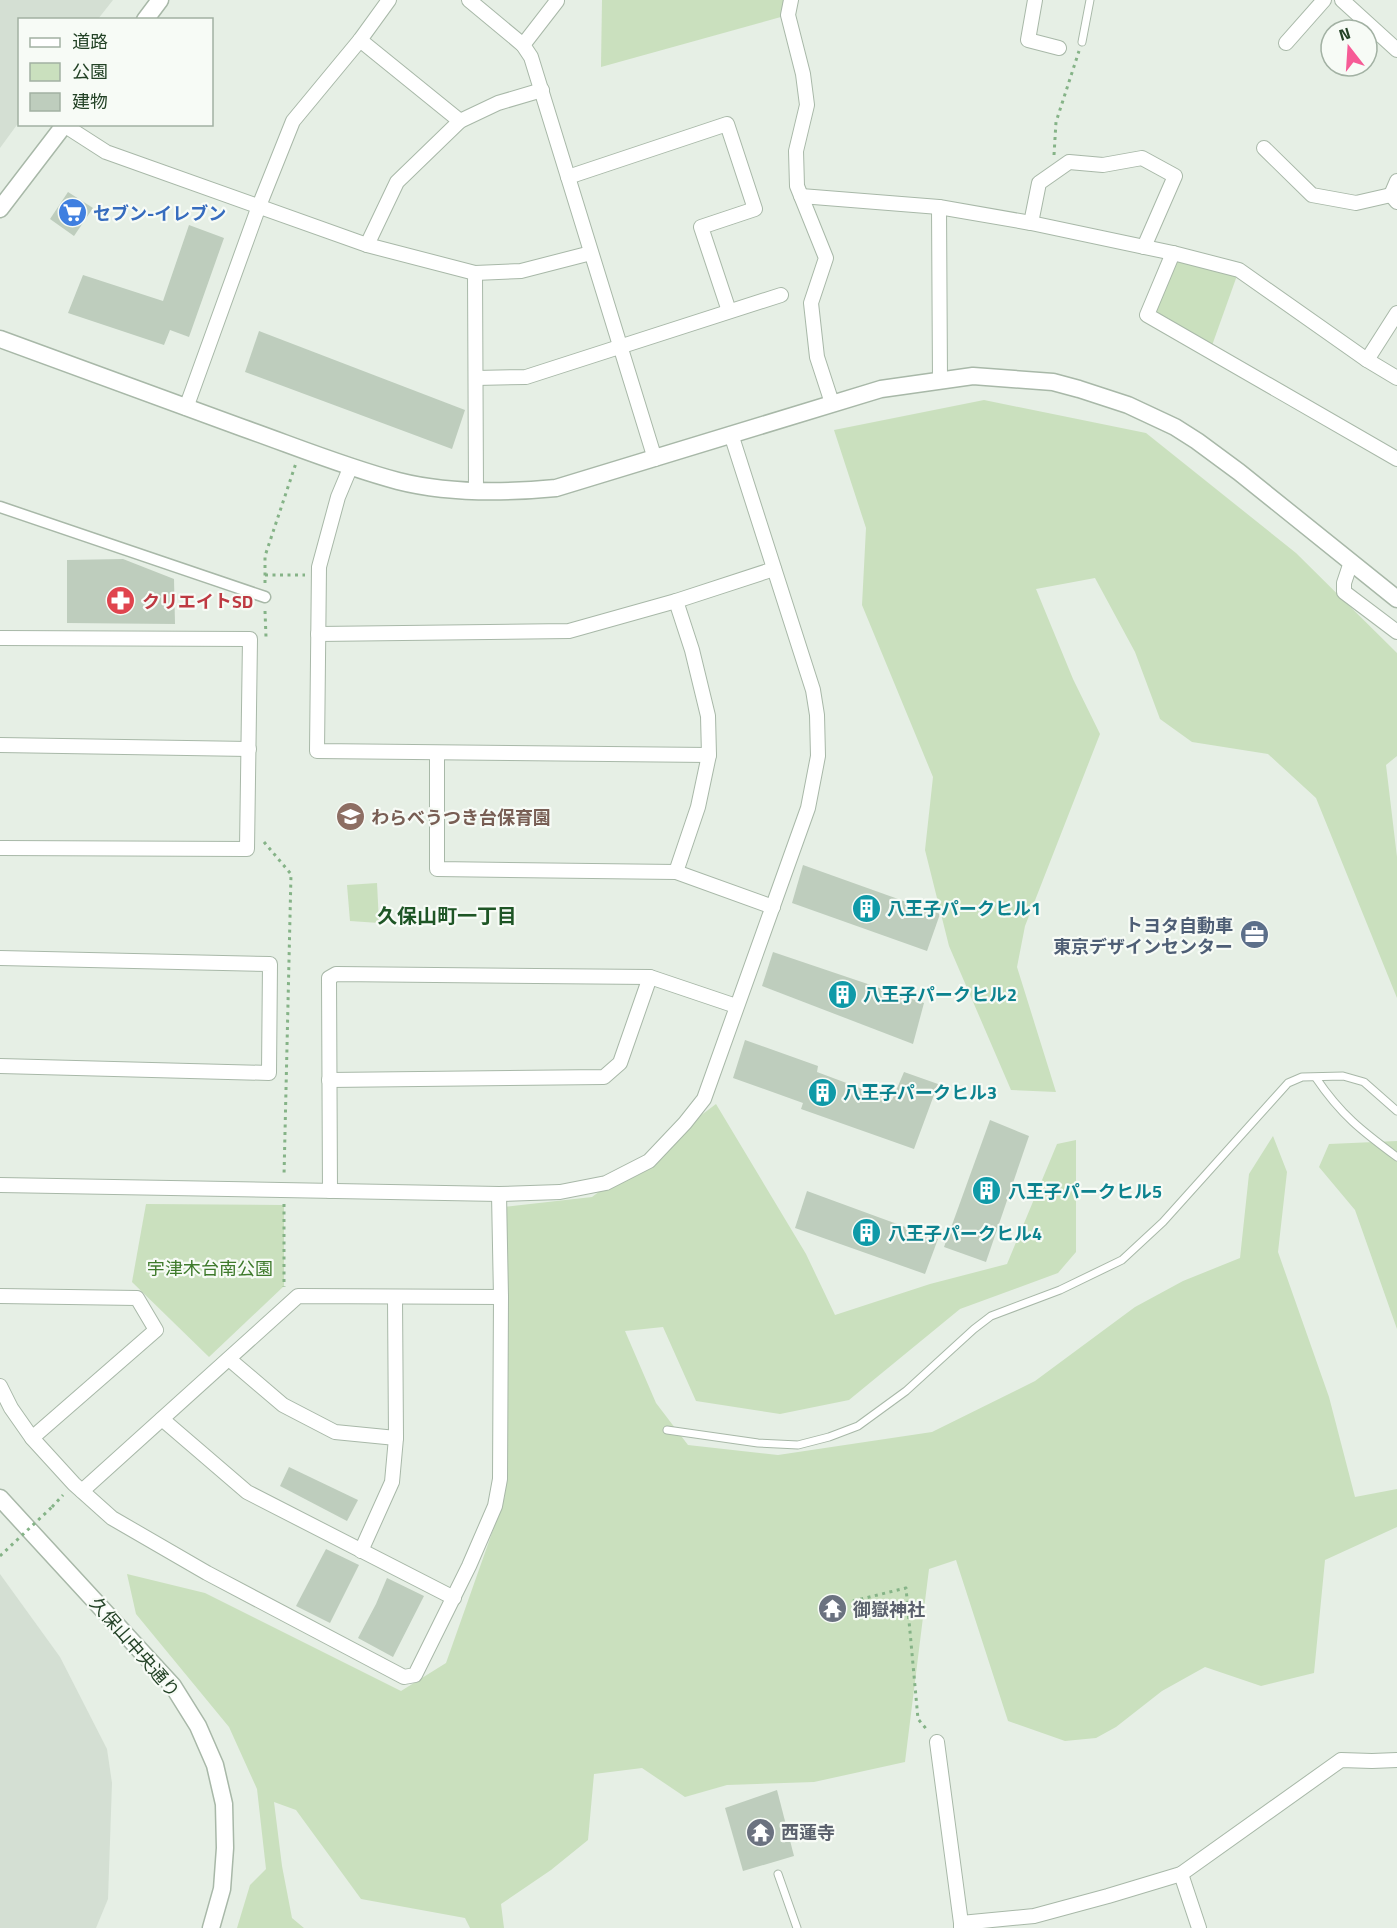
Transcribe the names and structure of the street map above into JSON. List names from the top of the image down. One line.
{"streets":{"street":["久保山中央通り"]},"districts":["久保山町一丁目"],"parks":["宇津木台南公園"],"places":{"supermarket":["セブン-イレブン"],"pharmacy":["クリエイトSD"],"school or university":["わらべうつき台保育園"],"building":["八王子パークヒル1","八王子パークヒル2","八王子パークヒル3","八王子パークヒル5","八王子パークヒル4"],"office":["トヨタ自動車 東京デザインセンター"],"temple":["御嶽神社","西蓮寺"]},"legend":["道路","公園","建物"],"north":"top"}
